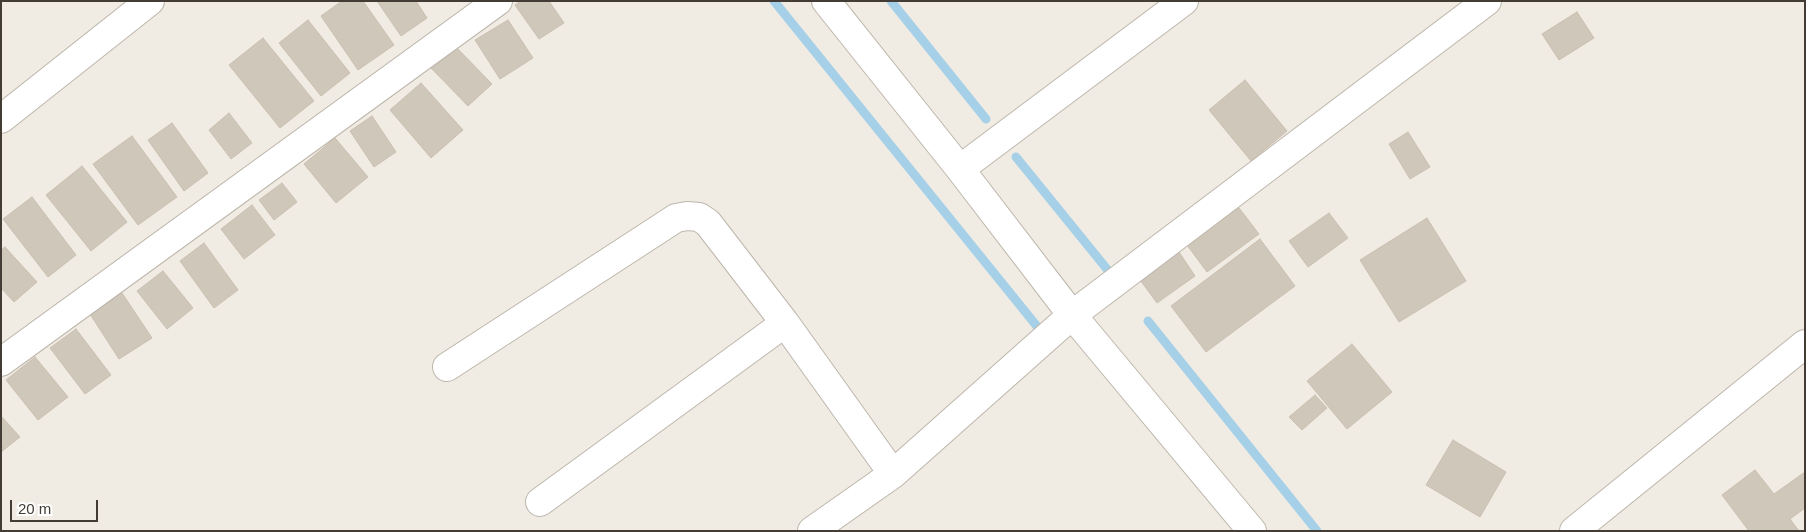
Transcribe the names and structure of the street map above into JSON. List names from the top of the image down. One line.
{"scale_bar":"20 m"}
